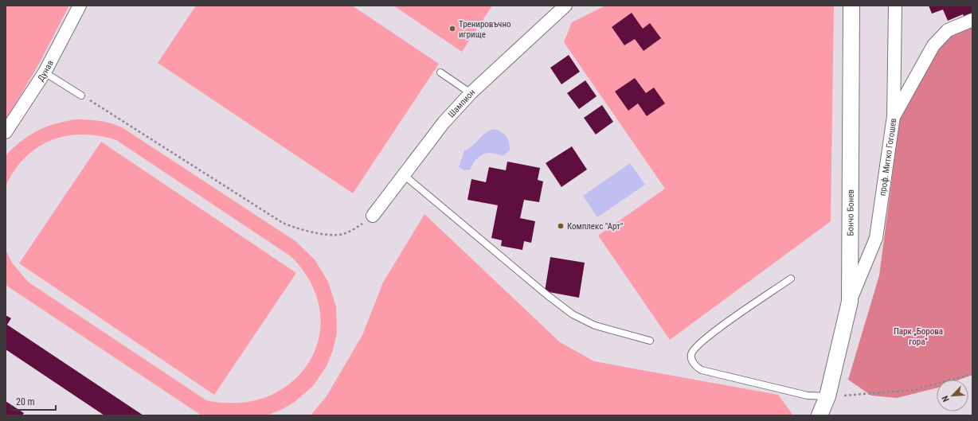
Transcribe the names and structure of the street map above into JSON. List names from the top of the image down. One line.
{"streets":{"street":["Дунав","Шампион","проф. Митко Гогошев","Бончо Бонев"]},"crossings":[["проф. Митко Гогошев","Бончо Бонев"]],"parks":["Парк „Борова гора“"],"places":["Тренировъчно игрище","Комплекс \"Арт\""],"scale_bar":"20 m","north":"bottom left"}
